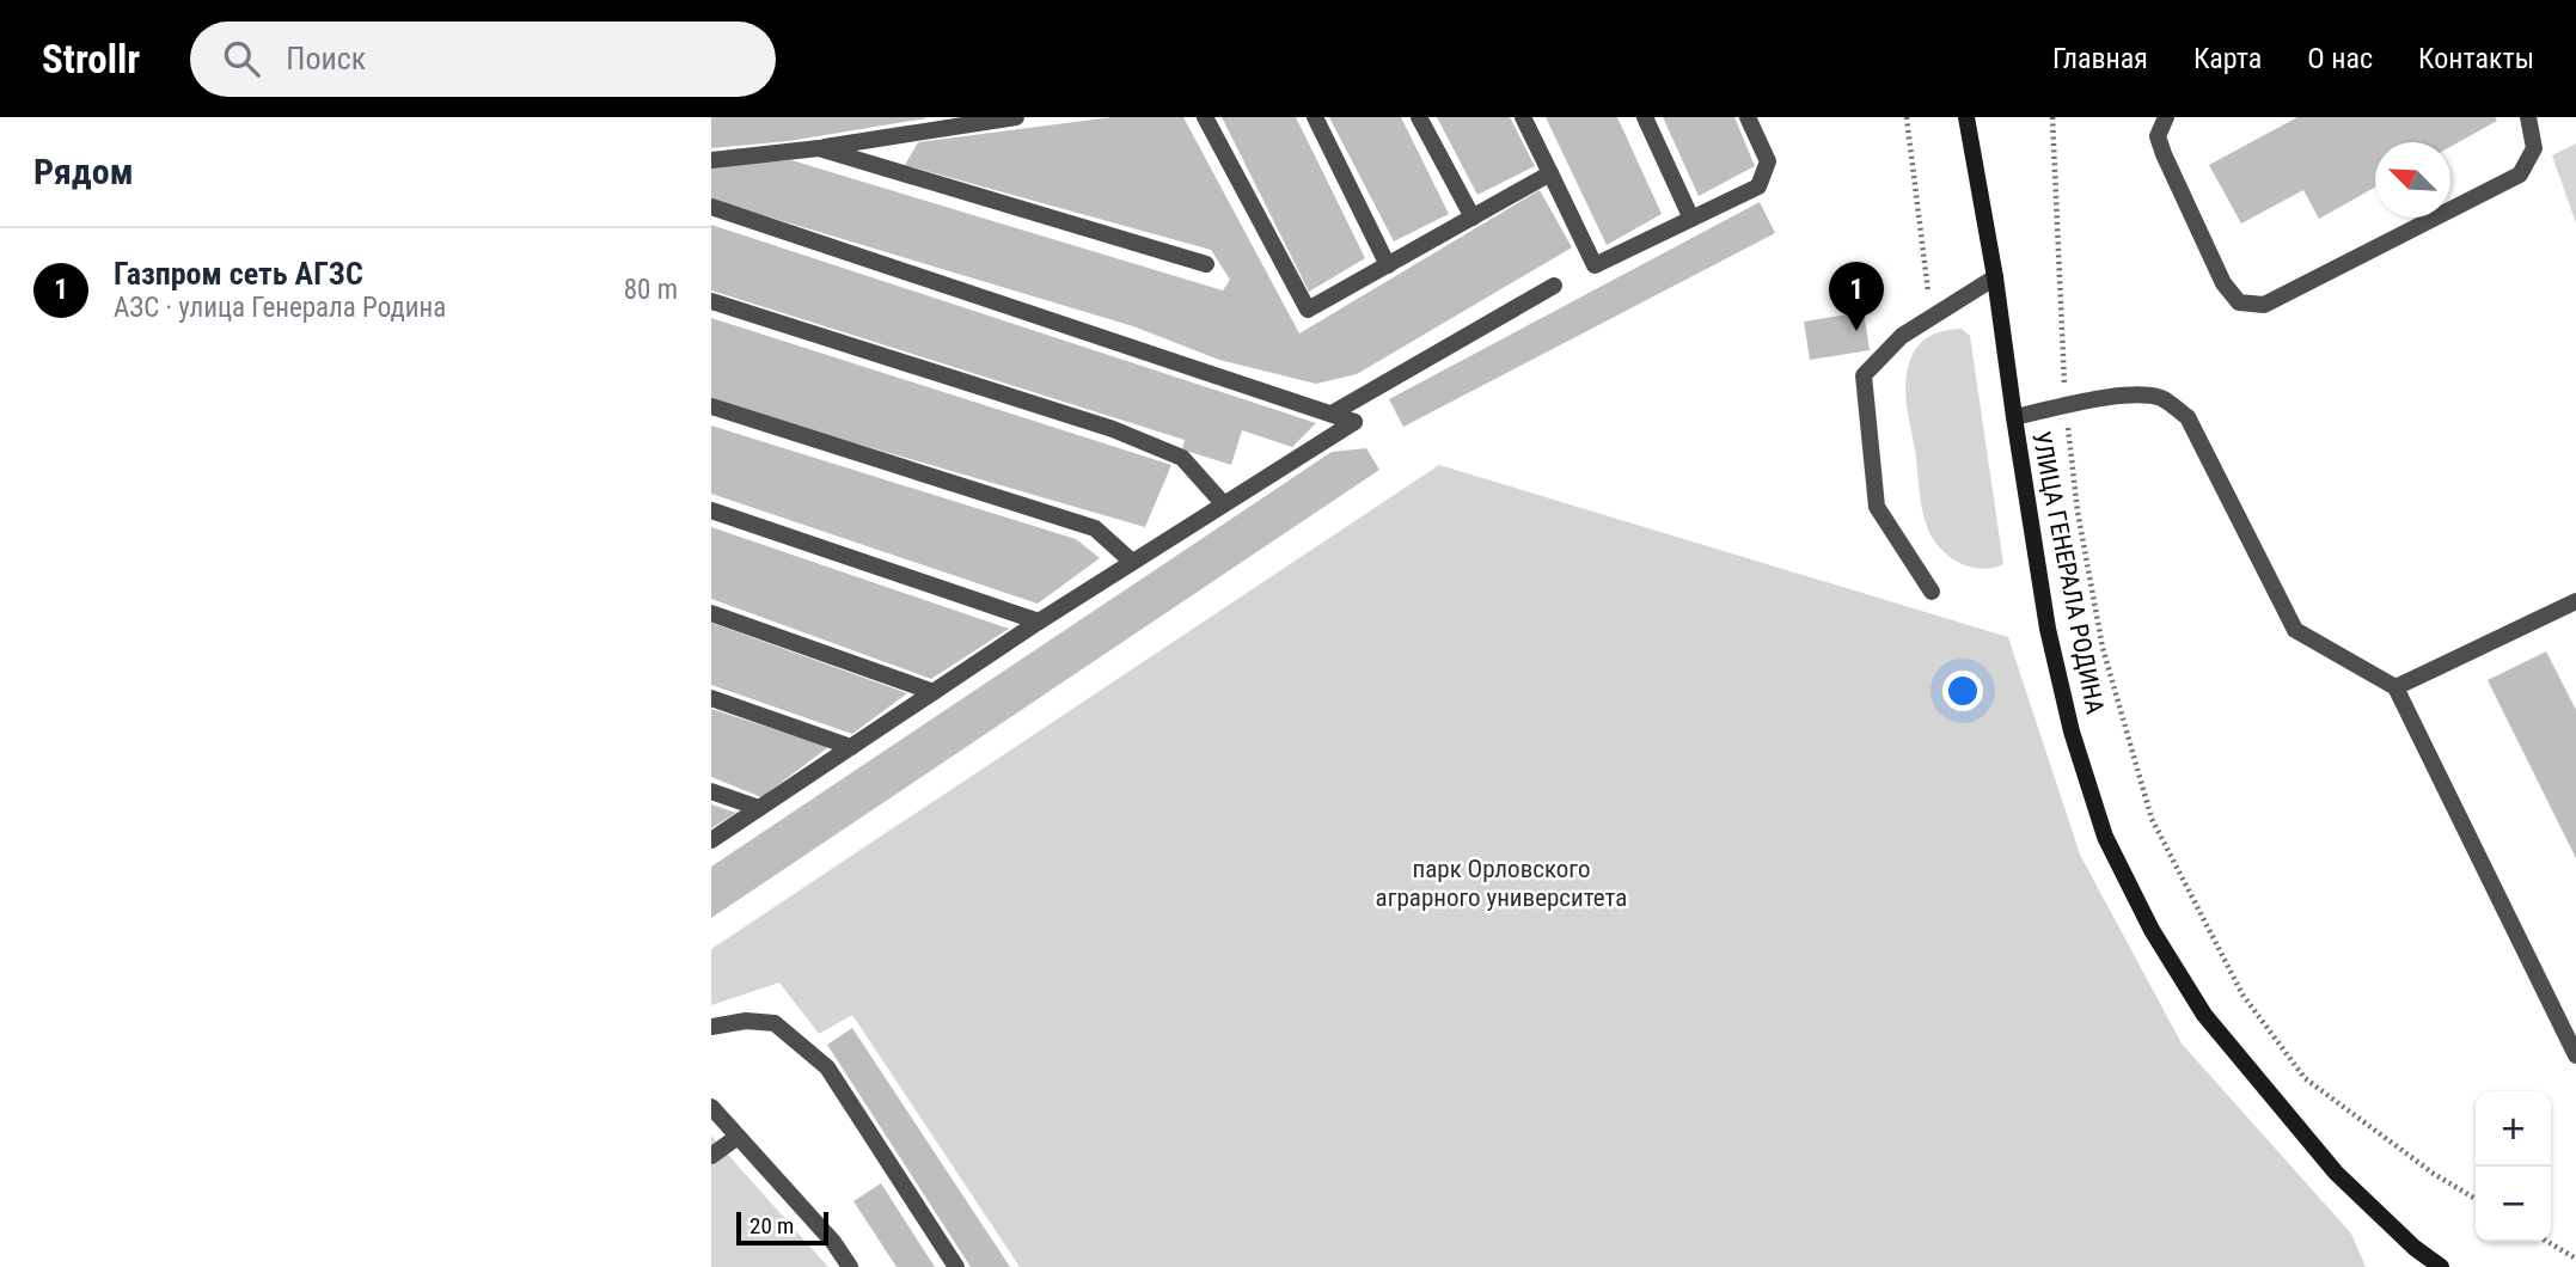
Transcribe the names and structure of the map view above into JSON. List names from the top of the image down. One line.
{"streets":{"main road":["УЛИЦА ГЕНЕРАЛА РОДИНА"]},"parks":["парк Орловского аграрного университета"],"scale_bar":"20 m","north":"top left","page":{"header":"Strollr","search":"Поиск","nav":["Главная","Карта","О нас","Контакты"],"heading":"Рядом","list":[{"mark":"1","name":"Газпром сеть АГЗС","note":"АЗС · улица Генерала Родина","value":"80 m"}],"pins":"1","map_buttons":["+","−"],"scale":"20 m"}}
